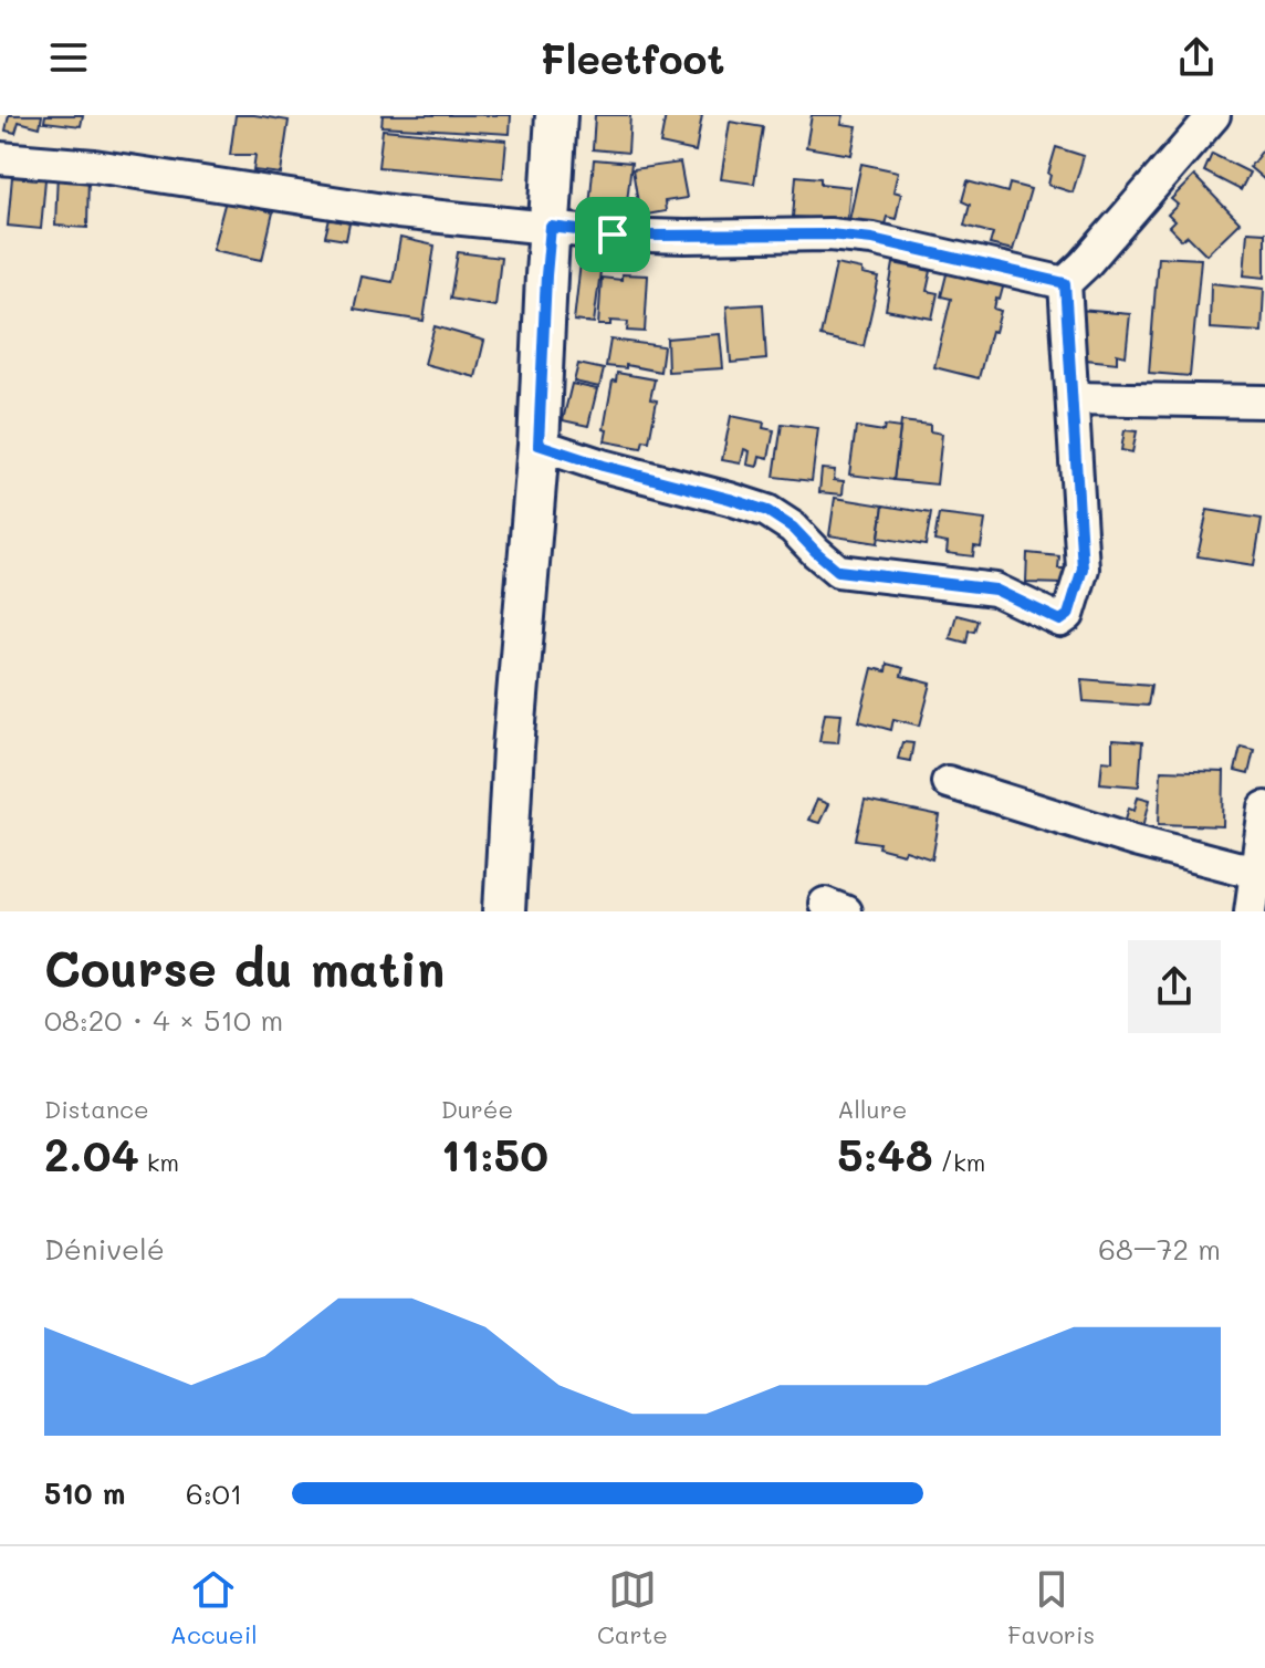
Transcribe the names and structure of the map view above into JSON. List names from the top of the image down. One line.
{"page":{"header":"Fleetfoot","heading":["Course du matin","08:20 · 4 × 510 m"],"stats":[["Distance","2.04 km"],["Durée","11:50"],["Allure","5:48 /km"]],"chart":["Dénivelé","68–72 m"],"list":[{"name":"510 m","note":"6:01"}],"tabs":["Accueil","Carte","Favoris"]}}
